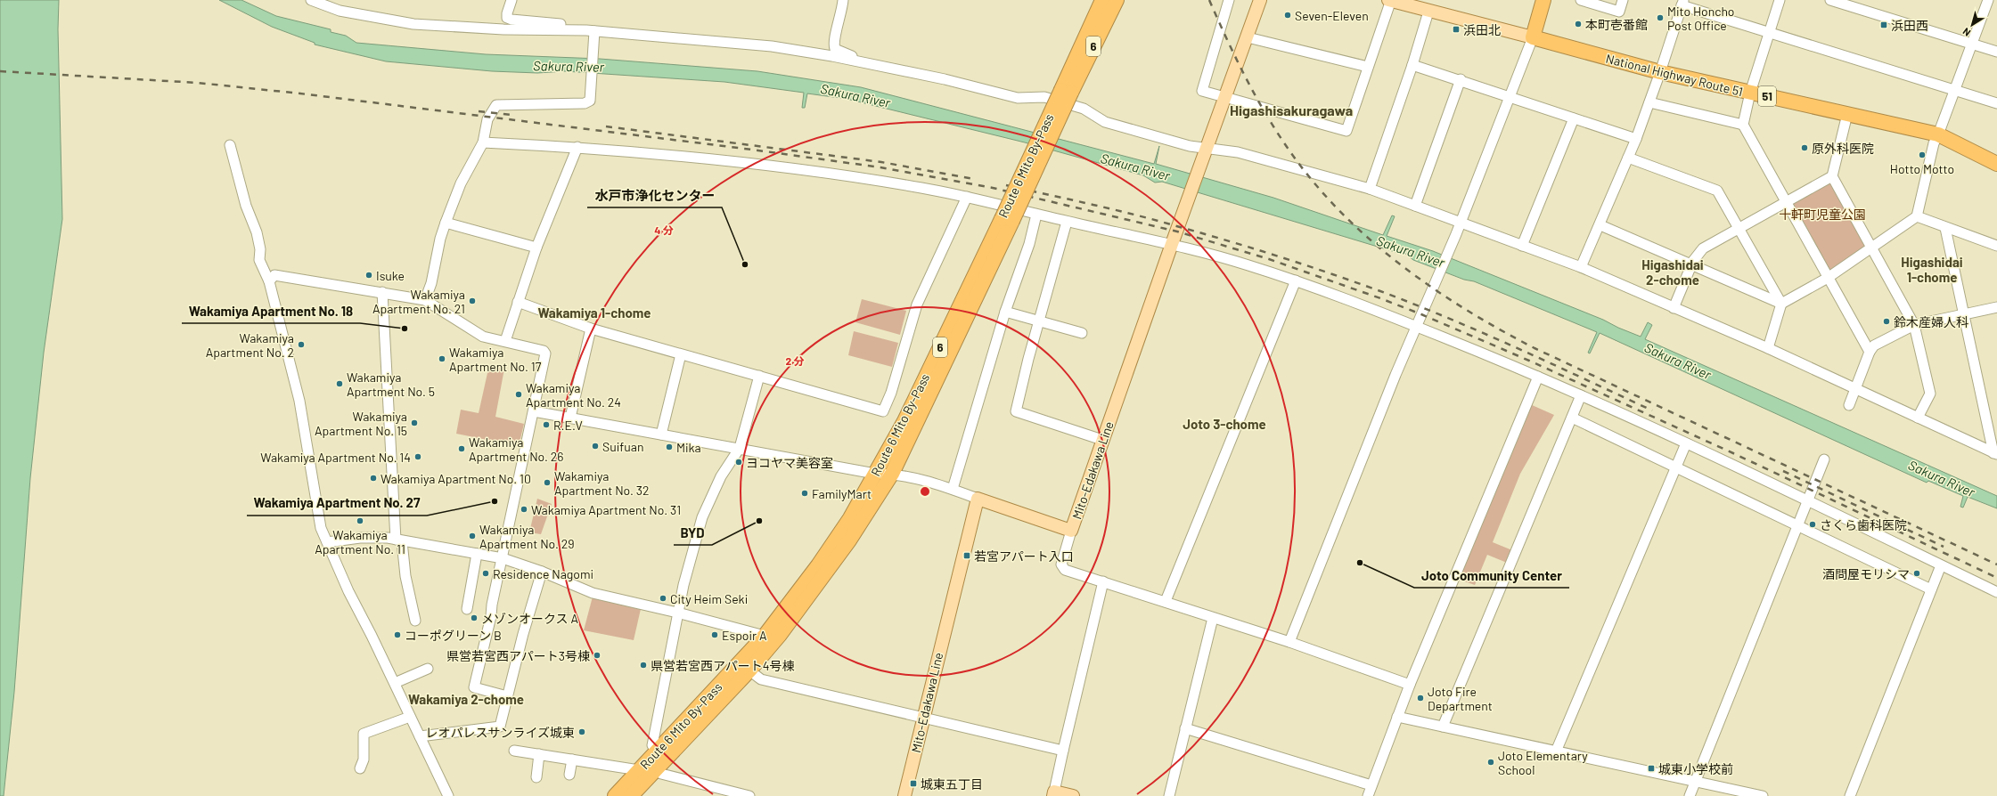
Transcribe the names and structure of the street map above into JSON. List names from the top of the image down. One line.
{"streets":{"highway":["6","National Highway Route 51","51","Route 6 Mito By-Pass"],"main road":["Mito-Edakawa Line"]},"districts":["Higashisakuragawa","Higashidai 1-chome","Higashidai 2-chome","Wakamiya 1-chome","Joto 3-chome","Wakamiya 2-chome"],"water":["Sakura River"],"parks":["十軒町児童公園"],"places":{"other":["Seven-Eleven","Mito Honcho Post Office","本町壱番館","原外科医院","Hotto Motto","水戸市浄化センター","Isuke","Wakamiya Apartment No. 21","鈴木産婦人科","Wakamiya Apartment No. 18","Wakamiya Apartment No. 2","Wakamiya Apartment No. 17","Wakamiya Apartment No. 5","Wakamiya Apartment No. 24","Wakamiya Apartment No. 15","R.E.V","Suifuan","Mika","Wakamiya Apartment No. 26","Wakamiya Apartment No. 14","ヨコヤマ美容室","Wakamiya Apartment No. 10","Wakamiya Apartment No. 32","FamilyMart","Wakamiya Apartment No. 27","Wakamiya Apartment No. 31","Wakamiya Apartment No. 11","BYD","さくら歯科医院","Wakamiya Apartment No. 29","Joto Community Center","Residence Nagomi","酒問屋モリシマ","City Heim Seki","メゾンオークス A","コーポグリーン B","Espoir A","県営若宮西アパート3号棟","県営若宮西アパート4号棟","Joto Fire Department","レオパレスサンライズ城東","Joto Elementary School"],"transit":["浜田西","浜田北","若宮アパート入口","城東小学校前","城東五丁目"]},"north":"bottom left","rings":["4 分","2 分"]}
